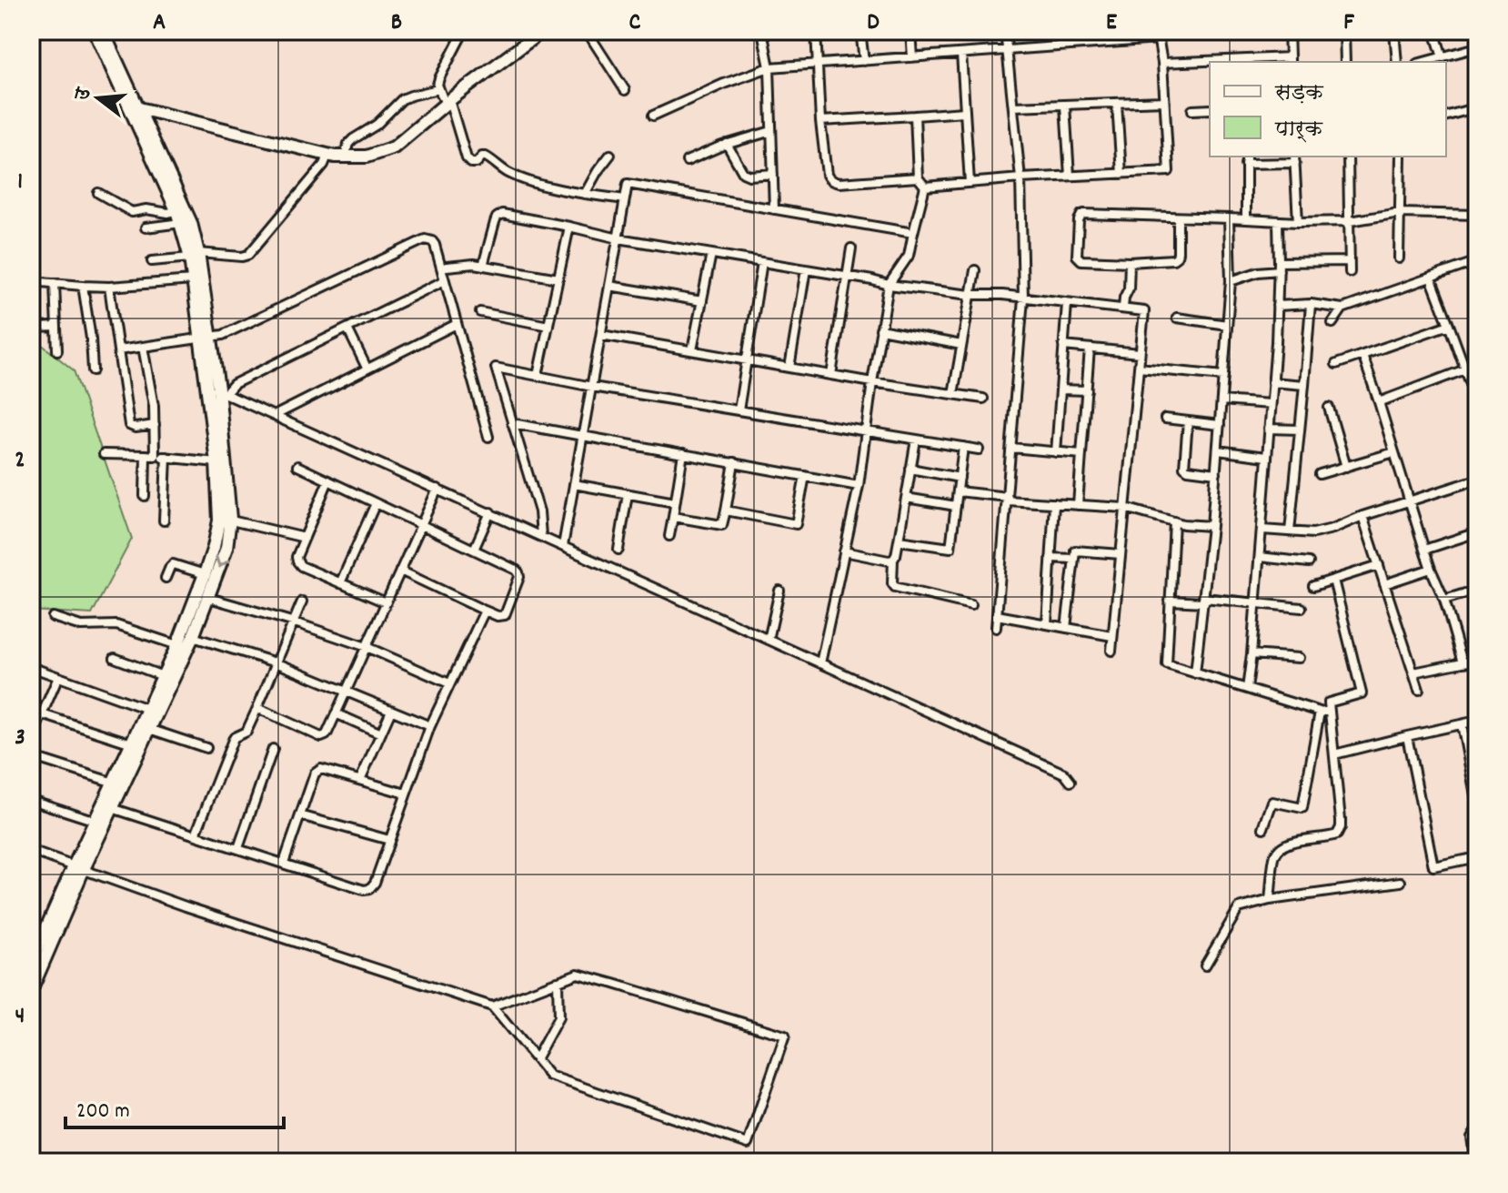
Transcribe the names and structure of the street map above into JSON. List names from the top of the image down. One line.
{"legend":["सड़क","पार्क"],"scale_bar":"200 m","north":"left","grid":{"columns":["A","B","C","D","E","F"],"rows":["1","2","3","4"]}}
